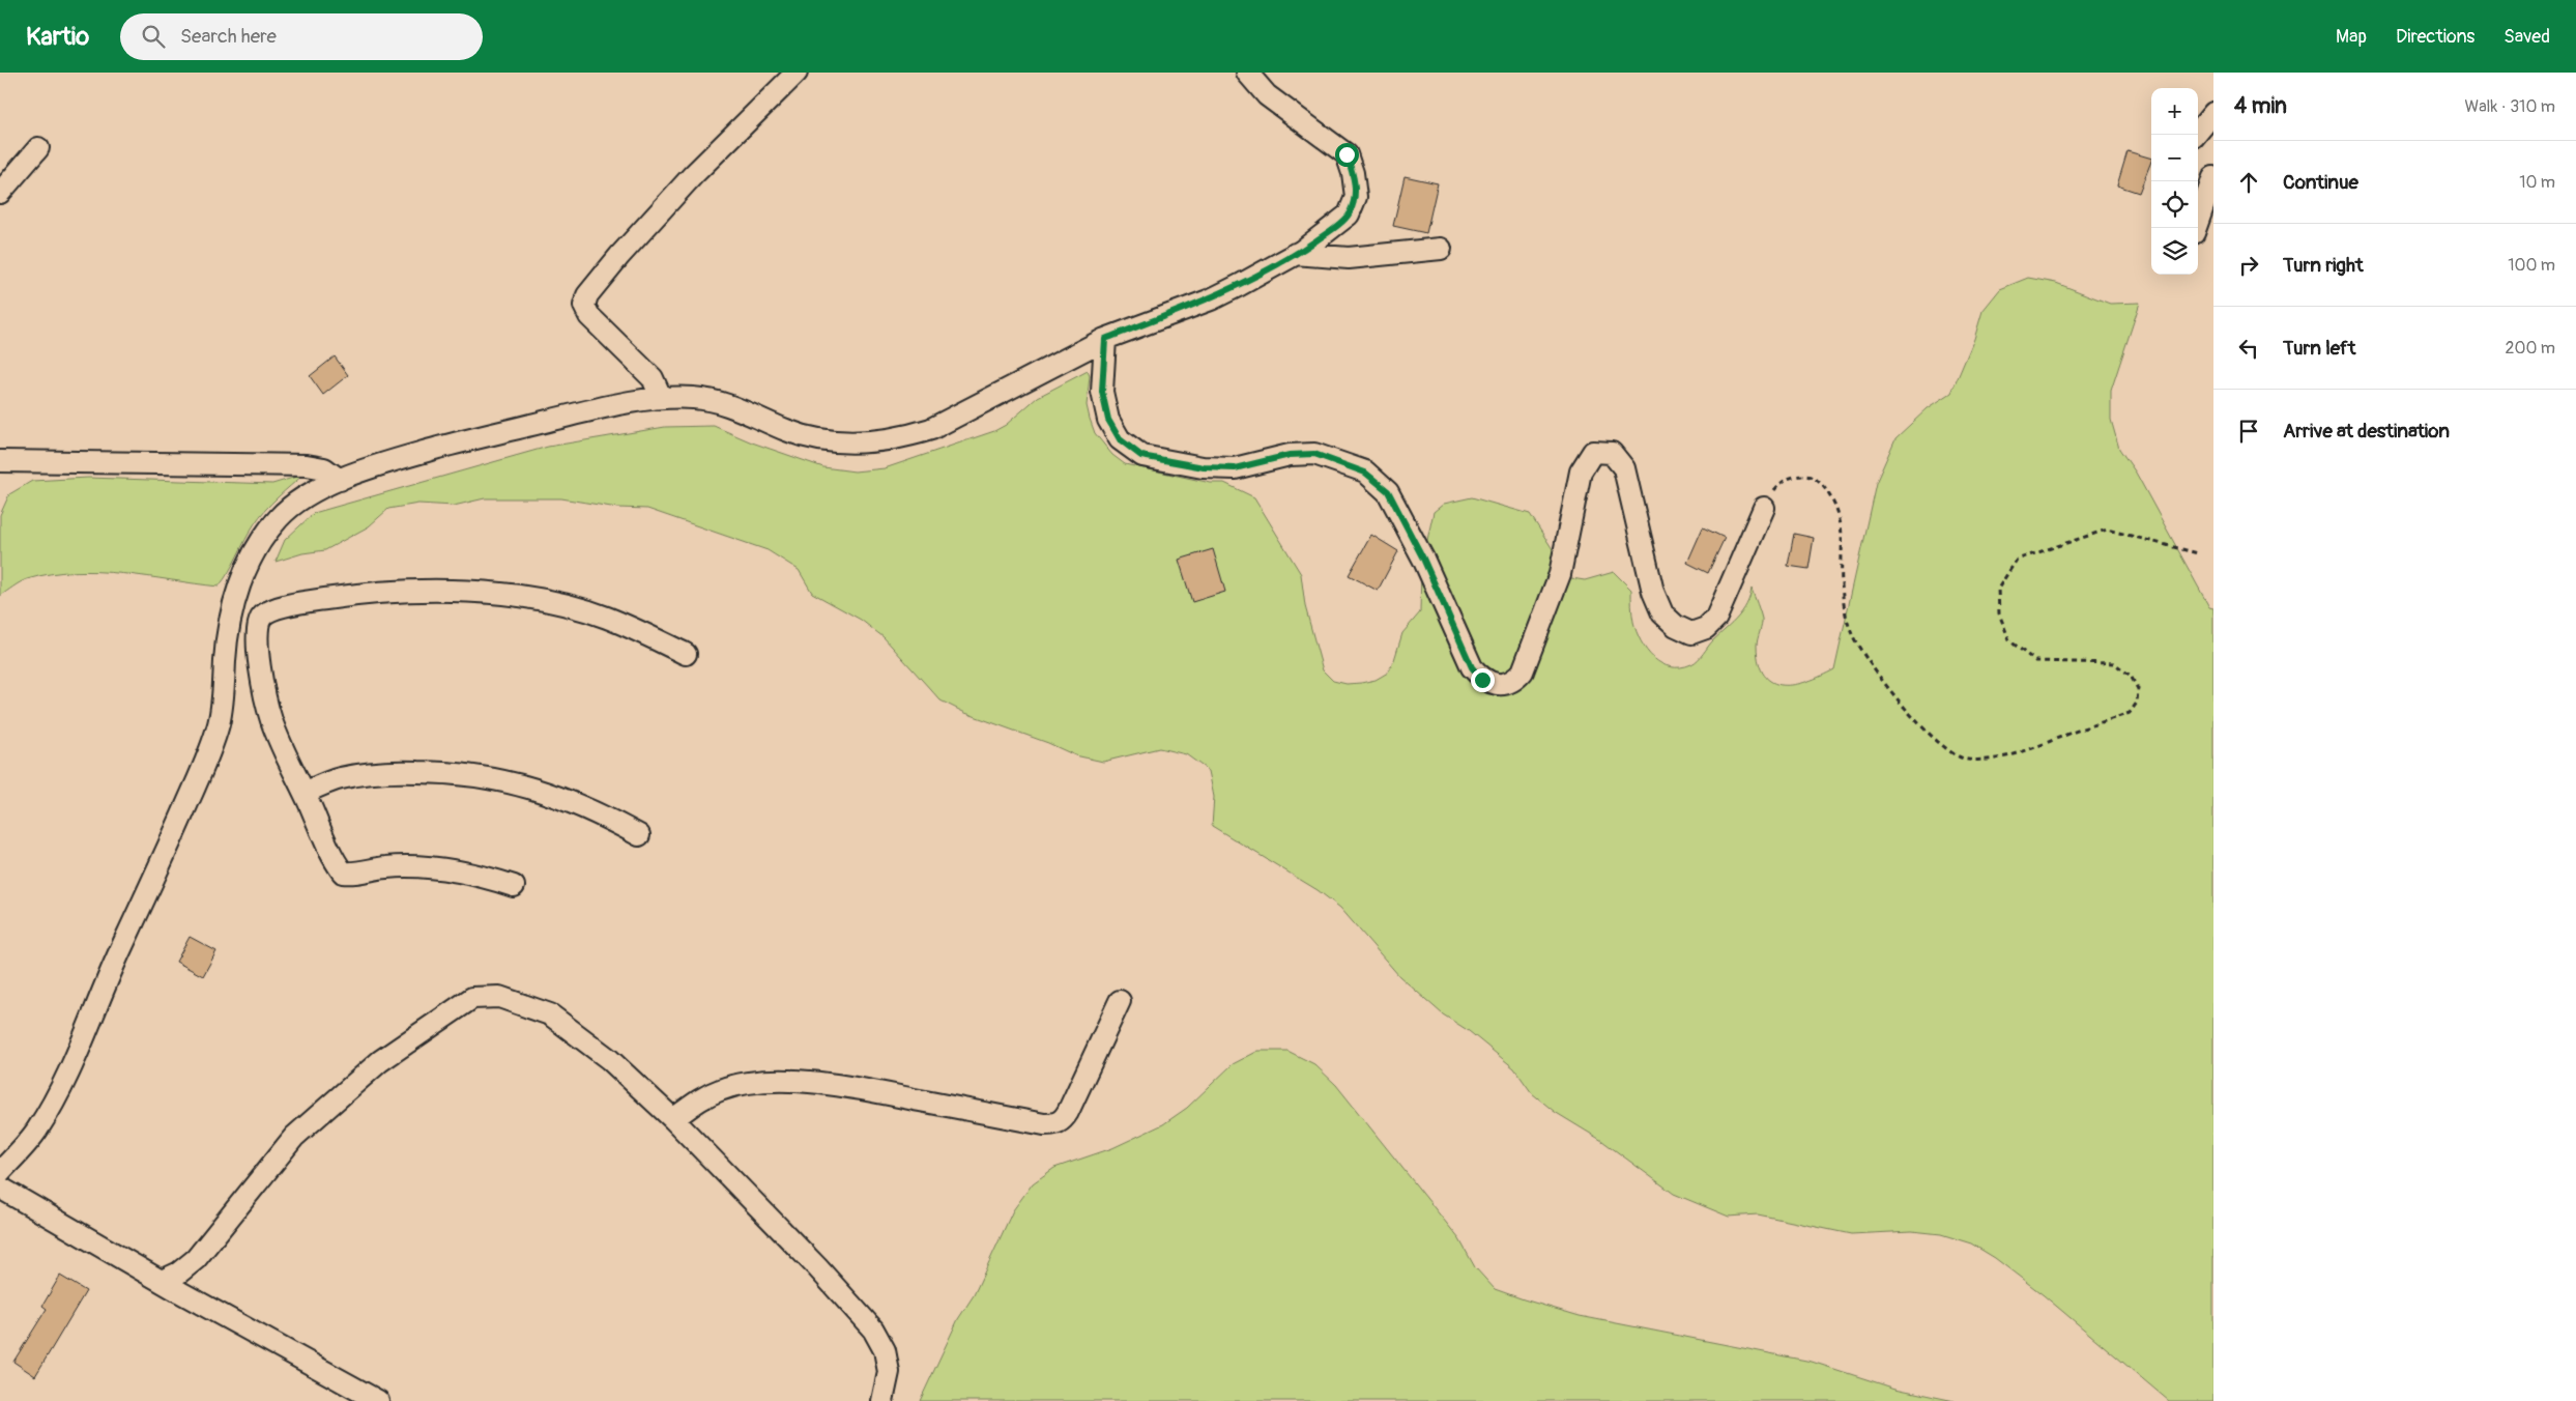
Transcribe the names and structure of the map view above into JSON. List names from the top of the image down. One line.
{"page":{"header":"Kartio","search":"Search here","nav":["Map","Directions","Saved"],"heading":["4 min","Walk · 310 m"],"map_buttons":["+","−"],"list":[["Continue","10 m"],["Turn right","100 m"],["Turn left","200 m"],"Arrive at destination"]}}
